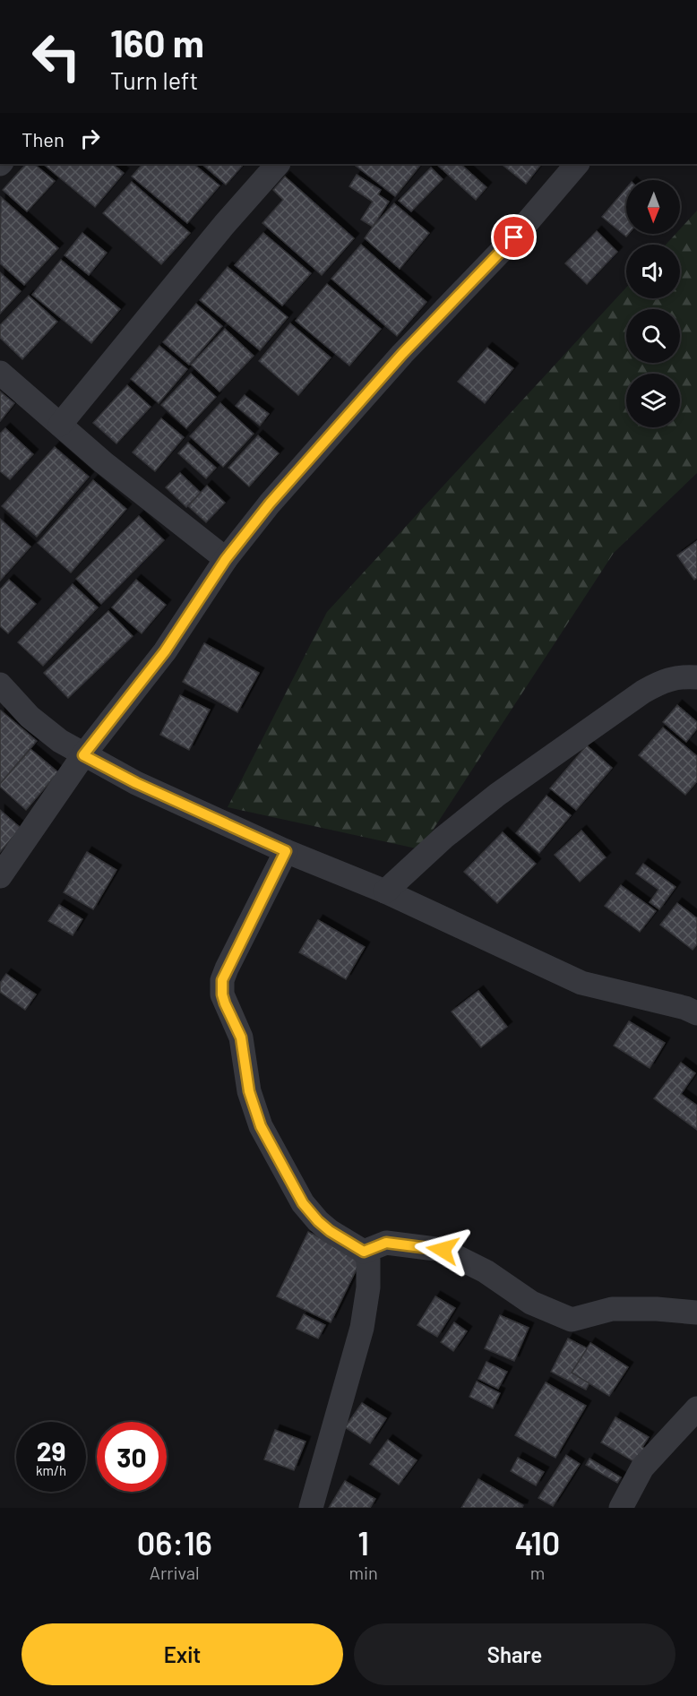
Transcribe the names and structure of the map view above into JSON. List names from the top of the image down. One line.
{"north":"bottom","page":{"turn":["160 m","Turn left"],"then":"Then","speed":"29 km/h","limit":"30","eta":["06:16","Arrival","1","min","410","m"],"buttons":["Exit","Share"]}}
